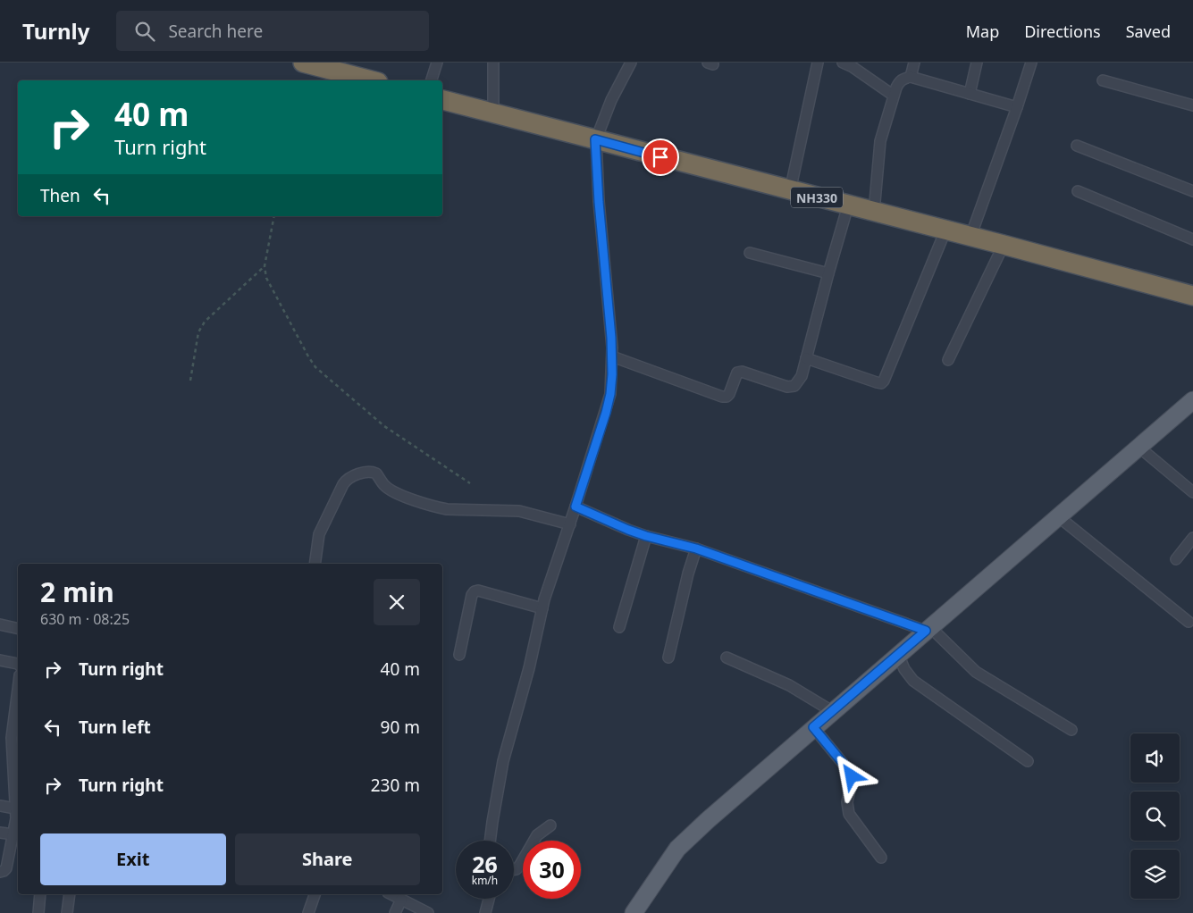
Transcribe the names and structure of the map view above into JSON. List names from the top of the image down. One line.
{"streets":{"highway":["NH330"]},"page":{"header":"Turnly","search":"Search here","nav":["Map","Directions","Saved"],"turn":["40 m","Turn right"],"then":"Then","heading":["2 min","630 m · 08:25"],"list":[{"name":"Turn right","value":"40 m"},{"name":"Turn left","value":"90 m"},{"name":"Turn right","value":"230 m"}],"buttons":["Exit","Share"],"speed":"26 km/h","limit":"30"}}
